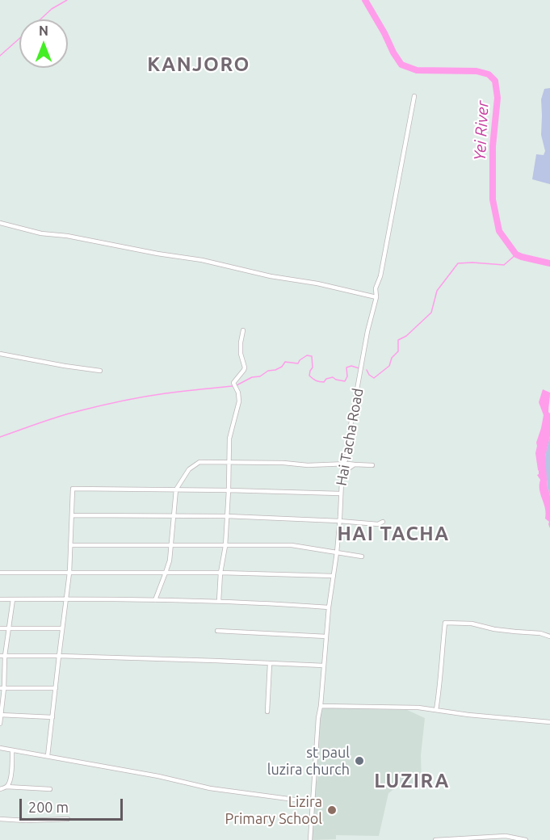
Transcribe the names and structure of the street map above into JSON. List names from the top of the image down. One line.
{"streets":{"street":["Hai Tacha Road"]},"districts":["KANJORO","HAI TACHA","LUZIRA"],"water":["Yei River"],"places":["st paul luzira church","Lizira Primary School"],"scale_bar":"200 m","north":"top"}
